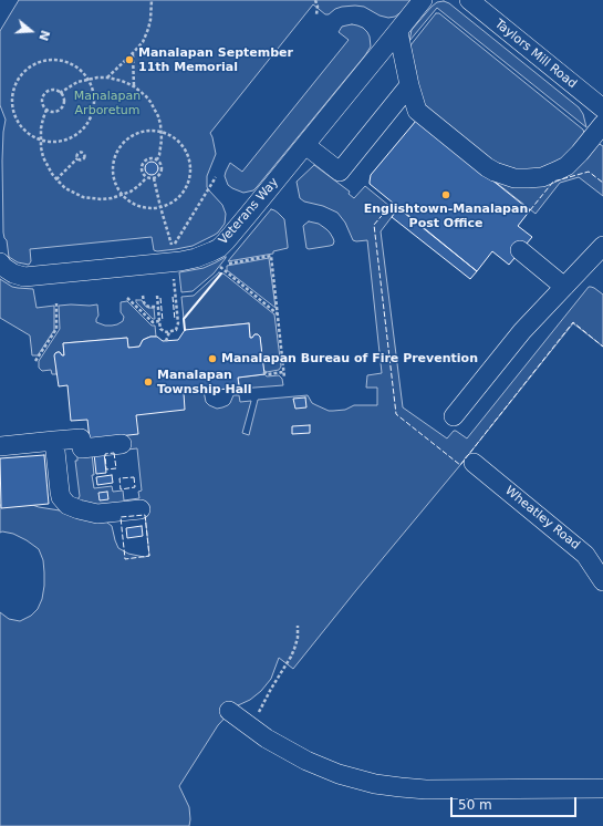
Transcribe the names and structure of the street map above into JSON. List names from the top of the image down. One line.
{"streets":{"street":["Taylors Mill Road","Veterans Way","Wheatley Road"]},"parks":["Manalapan Arboretum"],"places":["Manalapan September 11th Memorial","Englishtown-Manalapan Post Office","Manalapan Bureau of Fire Prevention","Manalapan Township Hall"],"scale_bar":"50 m","north":"right"}
